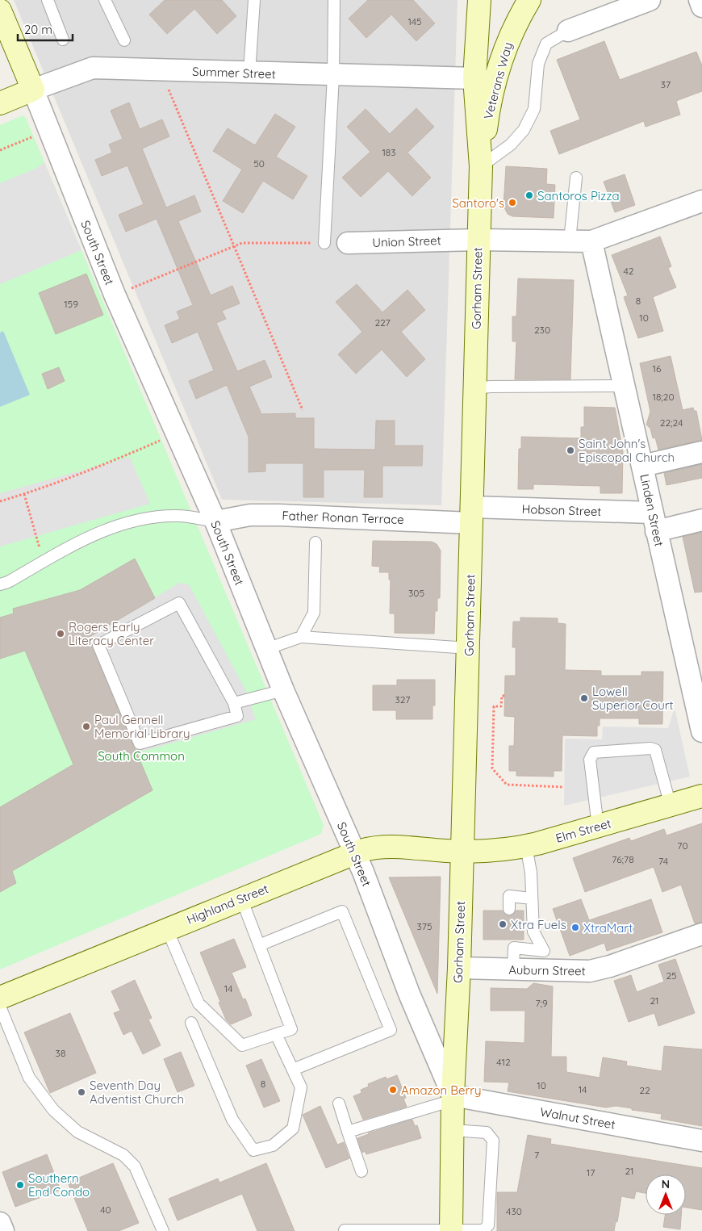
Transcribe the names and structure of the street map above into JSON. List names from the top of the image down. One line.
{"streets":{"main road":["Summer Street","Veterans Way","South Street","Gorham Street","Elm Street","Highland Street"],"street":["Union Street","Hobson Street","Linden Street","Father Ronan Terrace","Auburn Street","Walnut Street"]},"crossings":[["Summer Street","South Street"],["Summer Street","Gorham Street"],["Veterans Way","Gorham Street"],["Union Street","Gorham Street"],["Union Street","Linden Street"],["South Street","Gorham Street"],["South Street","Father Ronan Terrace"],["South Street","Highland Street"],["South Street","Walnut Street"],["Gorham Street","Hobson Street"],["Gorham Street","Father Ronan Terrace"],["Gorham Street","Elm Street"],["Gorham Street","Highland Street"],["Gorham Street","Auburn Street"],["Gorham Street","Walnut Street"],["Hobson Street","Linden Street"],["Hobson Street","Father Ronan Terrace"],["Elm Street","Highland Street"]],"parks":["South Common"],"places":["Santoros Pizza","Santoro's","Saint John's Episcopal Church","Rogers Early Literacy Center","Lowell Superior Court","Paul Gennell Memorial Library","Xtra Fuels","XtraMart","Amazon Berry","Seventh Day Adventist Church","Southern End Condo"],"house_numbers":["145","37","183","50","42","8","159","10","227","230","16","18;20","22;24","305","327","70","76;78","74","375","25","14","21","7;9","38","412","8","10","14","22","7","21","17","40","430"],"scale_bar":"20 m","north":"top"}
